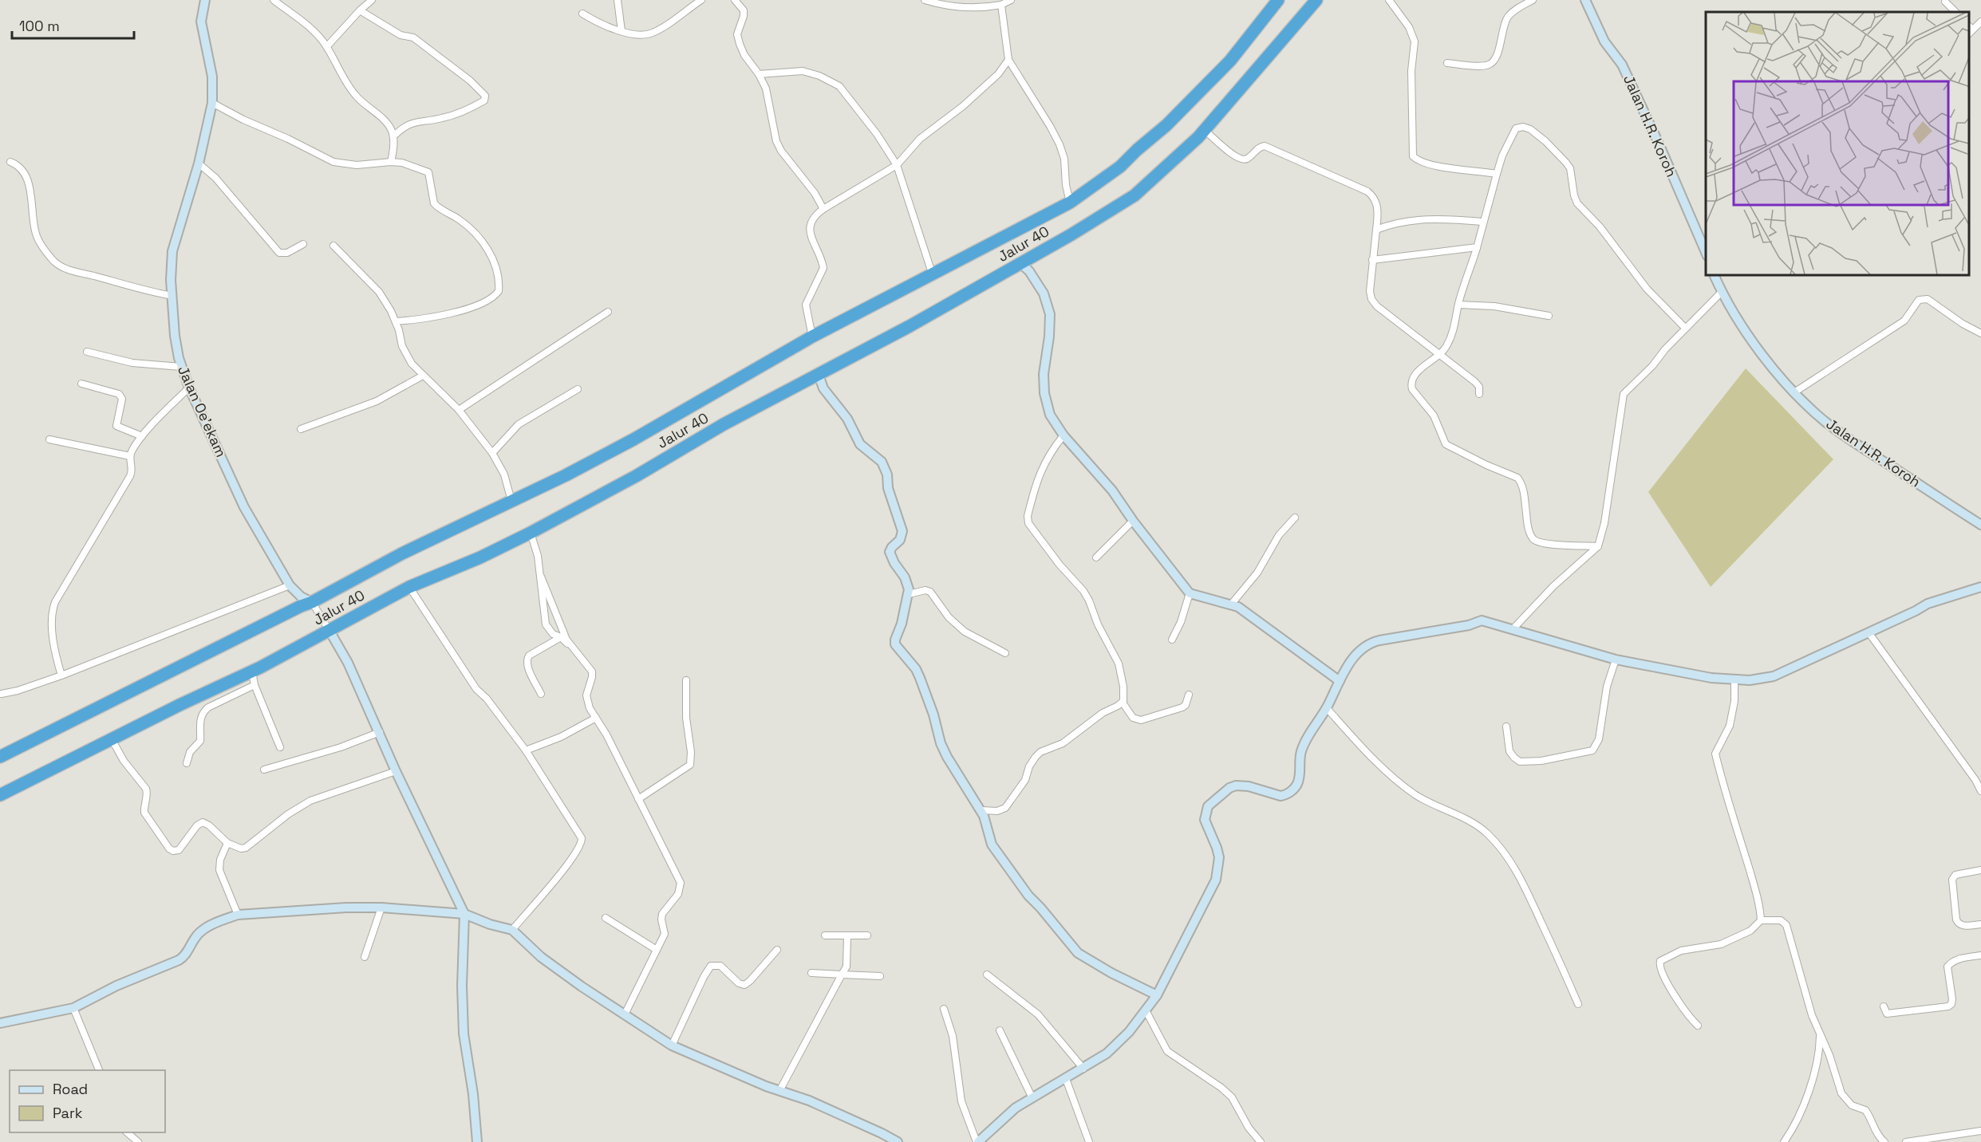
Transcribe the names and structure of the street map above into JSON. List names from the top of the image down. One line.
{"streets":{"highway":["Jalur 40"],"street":["Jalan H.R. Koroh","Jalan Oe'ekam"]},"crossings":[["Jalur 40","Jalan Oe'ekam"]],"legend":["Road","Park"],"scale_bar":"100 m"}
